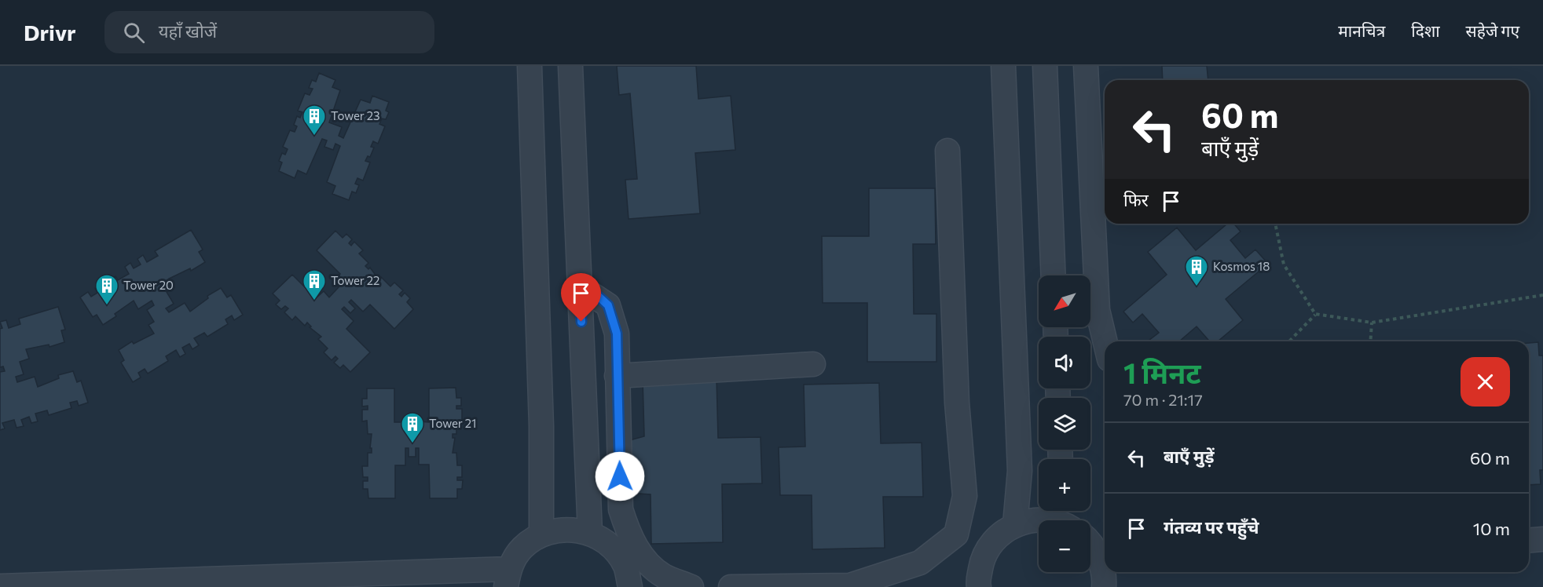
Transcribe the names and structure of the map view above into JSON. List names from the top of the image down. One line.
{"places":{"building":["Tower 23","Kosmos 18","Tower 22","Tower 20","Tower 21"]},"north":"bottom left","page":{"header":"Drivr","search":"यहाँ खोजें","nav":["मानचित्र","दिशा","सहेजे गए"],"turn":["60 m","बाएँ मुड़ें"],"then":"फिर","map_buttons":["+","−"],"heading":["1 मिनट","70 m · 21:17"],"list":[{"name":"बाएँ मुड़ें","value":"60 m"},{"name":"गंतव्य पर पहुँचे","value":"10 m"}]}}
